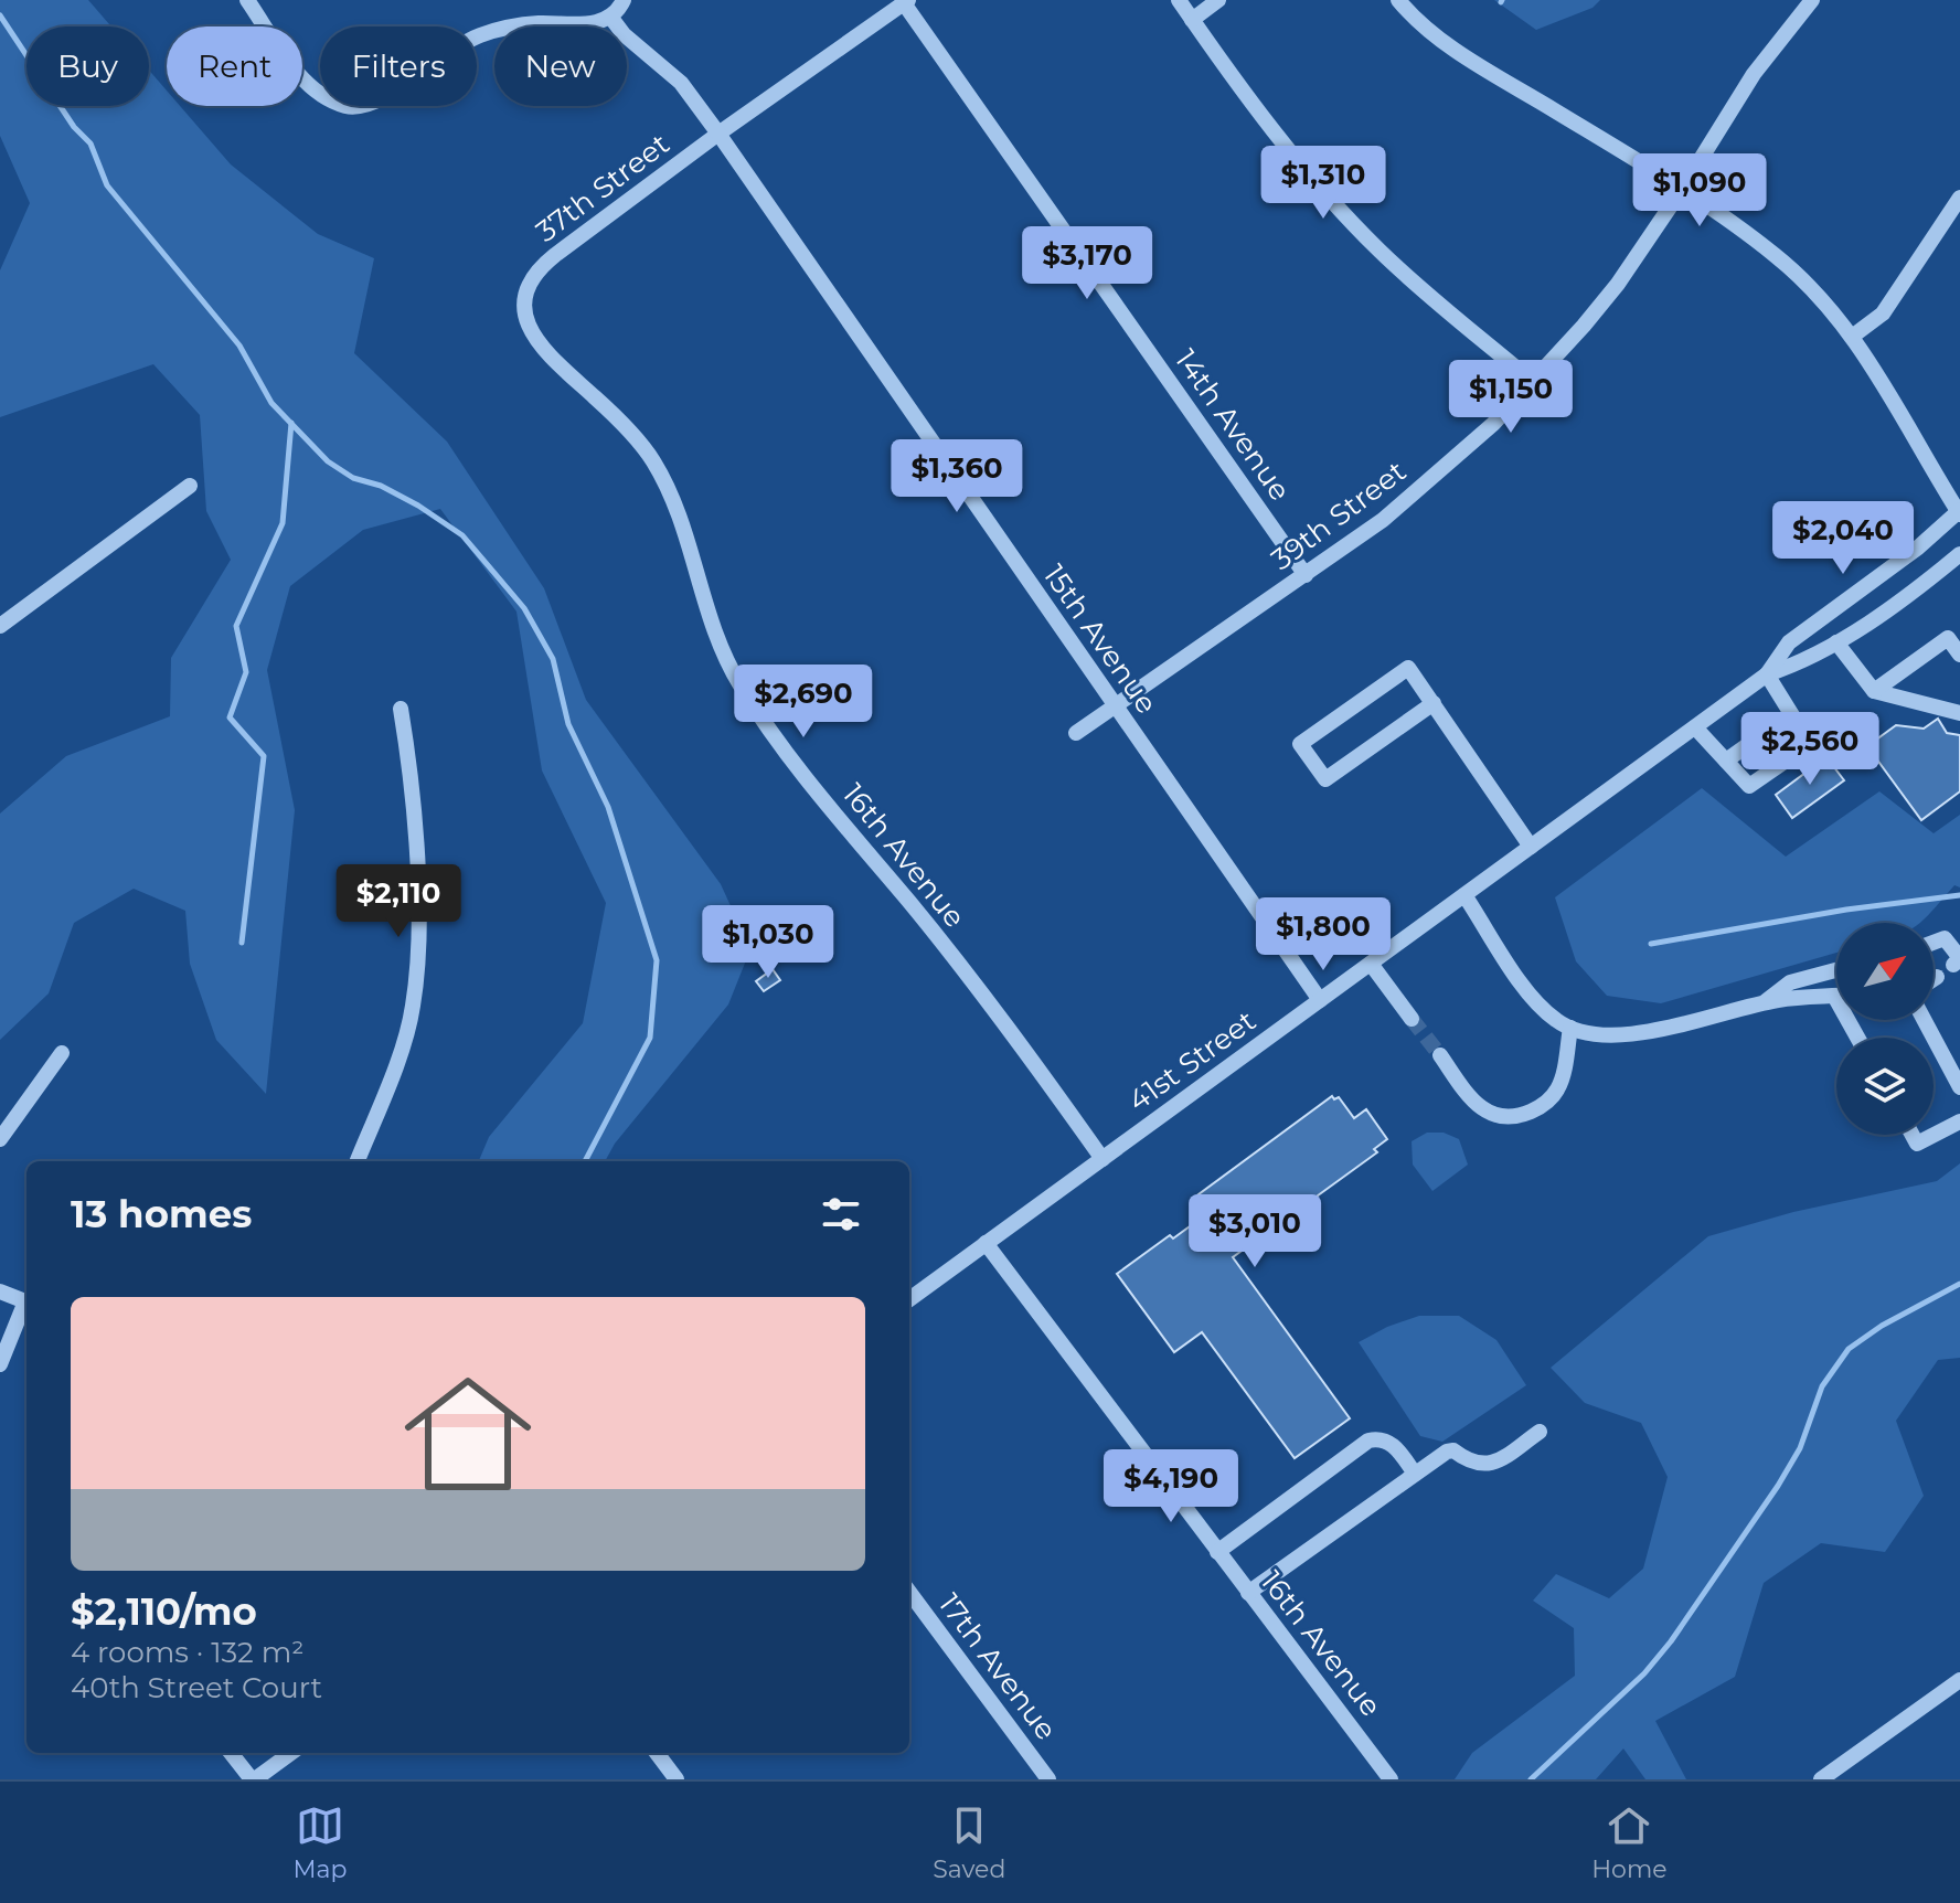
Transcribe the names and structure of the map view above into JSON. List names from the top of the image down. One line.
{"streets":{"street":["37th Street","14th Avenue","39th Street","15th Avenue","16th Avenue","41st Street","17th Avenue"]},"crossings":[["37th Street","14th Avenue"],["37th Street","15th Avenue"],["37th Street","16th Avenue"],["14th Avenue","39th Street"],["39th Street","15th Avenue"],["15th Avenue","41st Street"],["16th Avenue","41st Street"]],"north":"top right","page":{"chip":["Buy","Rent","Filters","New"],"price":["$1,310","$1,090","$3,170","$1,150","$1,360","$2,040","$2,690","$2,560","$2,110","$1,800","$1,030","$3,010","$4,190"],"heading":"13 homes","list":[{"name":"$2,110/mo","note":"4 rooms · 132 m² · 40th Street Court"}],"tabs":["Map","Saved","Home"]}}
